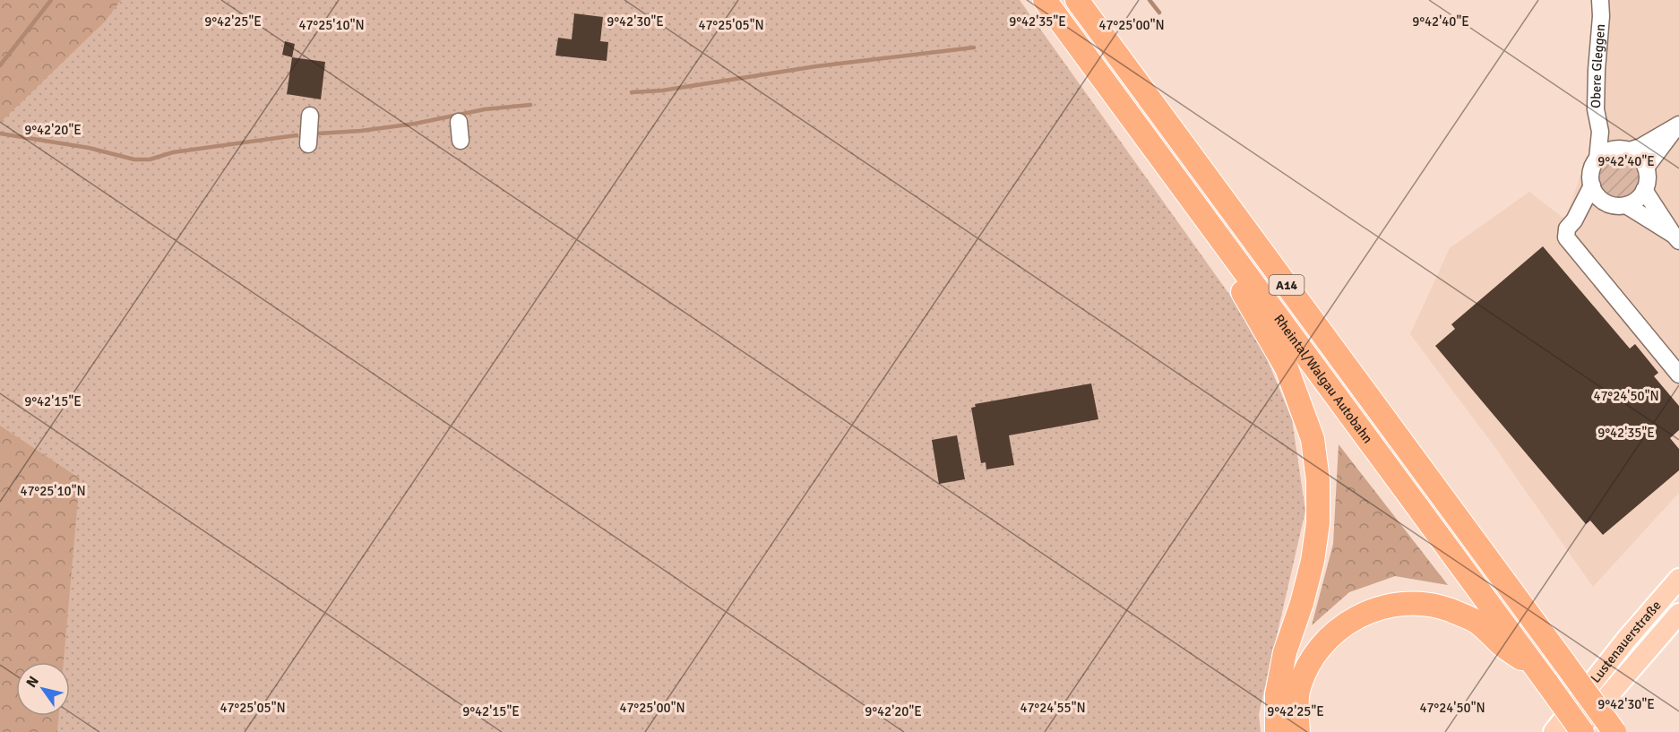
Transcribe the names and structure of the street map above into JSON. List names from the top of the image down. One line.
{"streets":{"highway":["A14","Rheintal/Walgau Autobahn"],"main road":["Lustenauerstraße"],"street":["Obere Gleggen"]},"north":"top left","coordinates":["9°42'40\"E","9°42'25\"E","9°42'30\"E","9°42'35\"E","47°25'10\"N","47°25'05\"N","47°25'00\"N","9°42'20\"E","47°24'50\"N","9°42'15\"E","47°24'55\"N"]}
